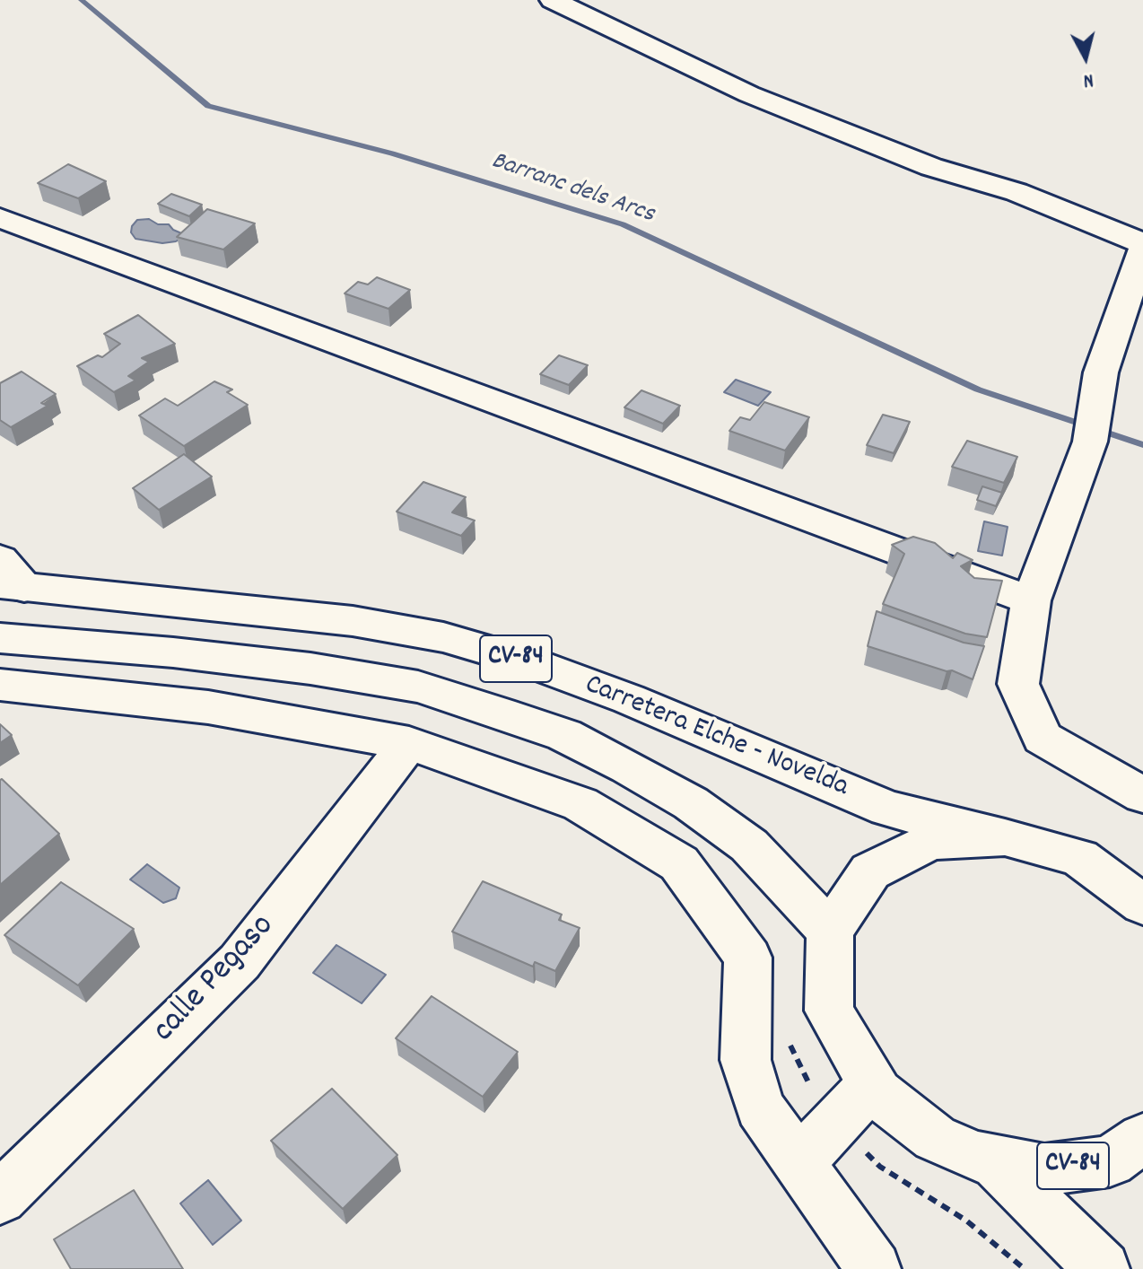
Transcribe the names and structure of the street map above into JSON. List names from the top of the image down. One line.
{"streets":{"street":["CV-84","Carretera Elche - Novelda","calle Pegaso"]},"crossings":[["CV-84","Carretera Elche - Novelda"]],"water":["Barranc dels Arcs"],"north":"bottom"}
